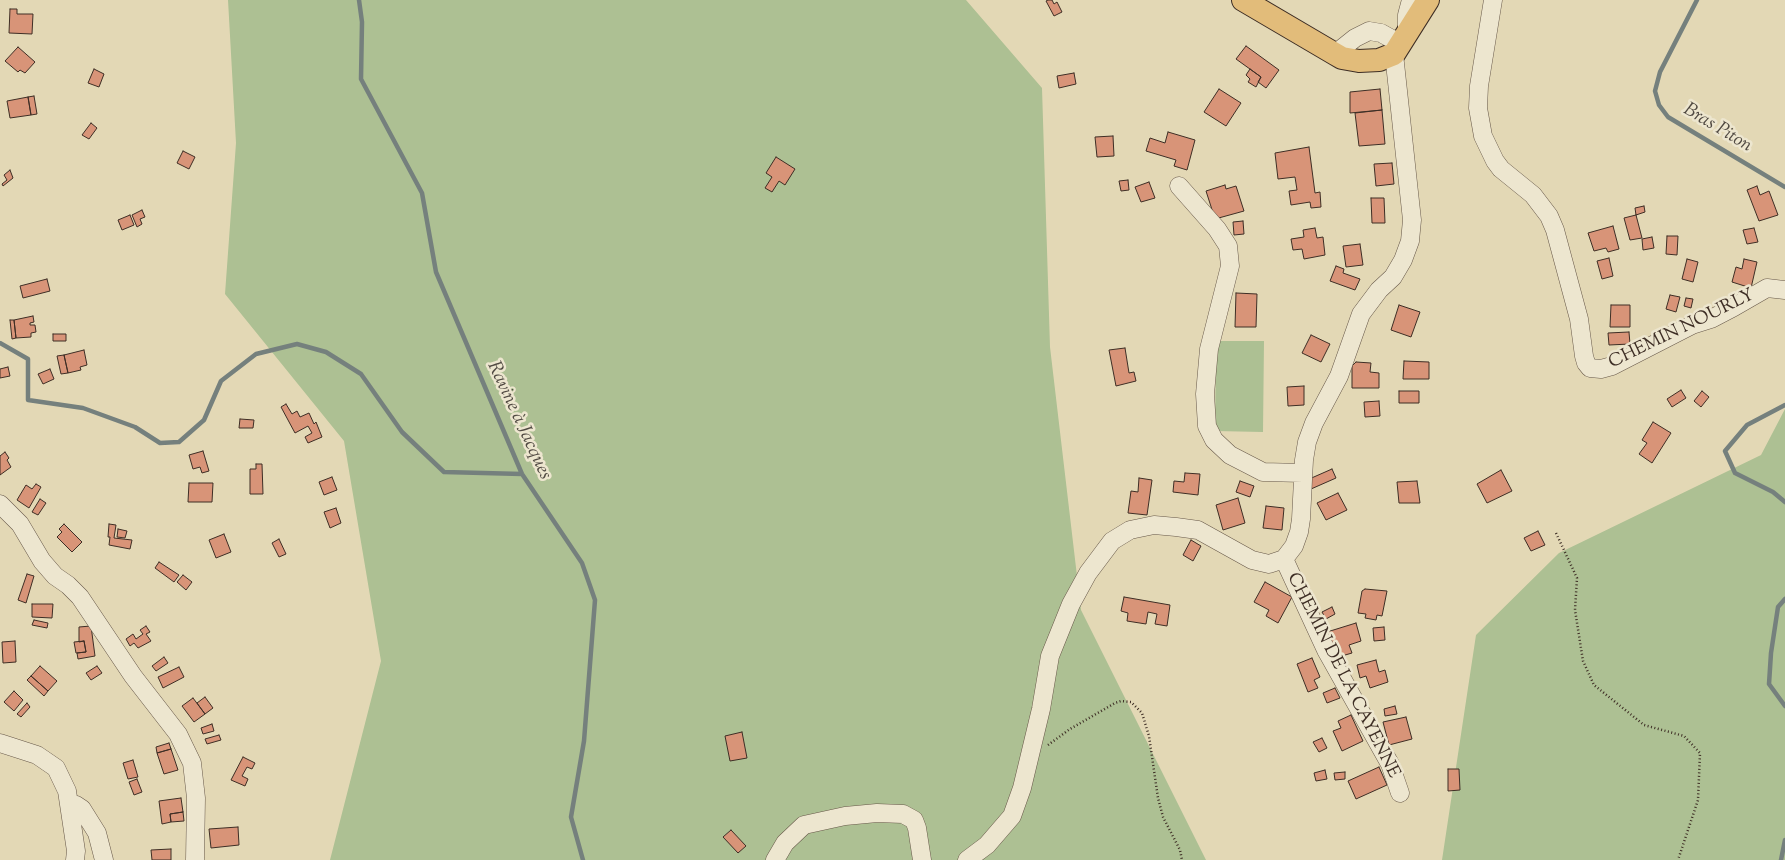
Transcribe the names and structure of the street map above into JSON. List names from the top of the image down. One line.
{"streets":{"street":["CHEMIN NOURLY","CHEMIN DE LA CAYENNE"]},"water":["Bras Piton","Ravine à Jacques"]}
